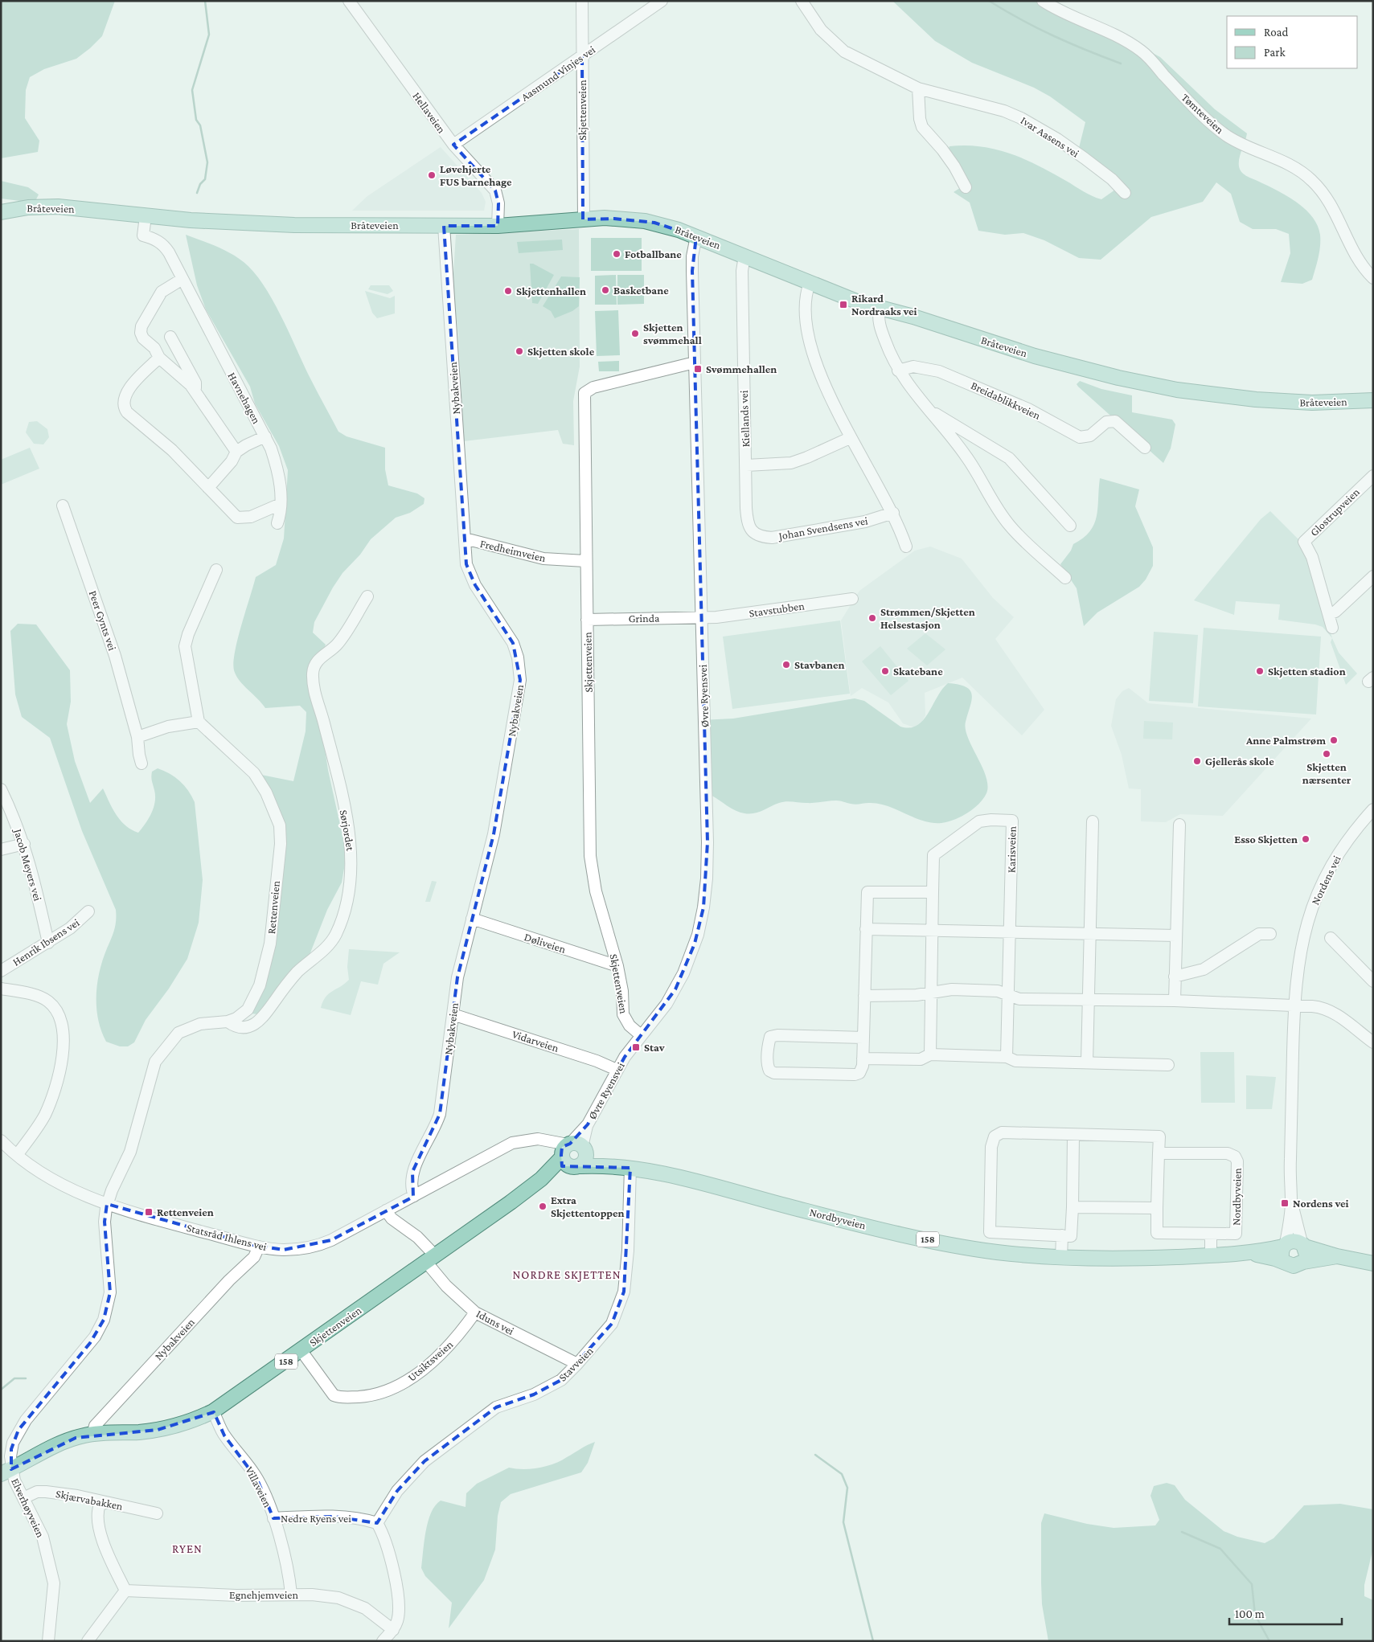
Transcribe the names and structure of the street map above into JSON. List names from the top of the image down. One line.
{"streets":{"main road":["Skjettenveien","Bråteveien","Nordbyveien","158"],"street":["Aasmund Vinjes vei","Hellaveien","Tømteveien","Ivar Aasens vei","Nybakveien","Havnehagen","Breidablikkveien","Kiellands vei","Glostrupveien","Johan Svendsens vei","Fredheimveien","Stavstubben","Grinda","Peer Gynts vei","Øvre Ryensvei","Sørjordet","Karisveien","Jacob Meyers vei","Nordens vei","Rettenveien","Henrik Ibsens vei","Døliveien","Vidarveien","Statsråd Ihlens vei","Iduns vei","Utsiktsveien","Stavveien","Villaveien","Skjærvabakken","Elverhøyveien","Nedre Ryens vei","Egnehjemveien"]},"crossings":[["Aasmund Vinjes vei","Skjettenveien"],["Aasmund Vinjes vei","Hellaveien"],["Skjettenveien","Bråteveien"],["Skjettenveien","Nybakveien"],["Skjettenveien","Fredheimveien"],["Skjettenveien","Grinda"],["Skjettenveien","Øvre Ryensvei"],["Skjettenveien","Rettenveien"],["Skjettenveien","Døliveien"],["Skjettenveien","Nordbyveien"],["Skjettenveien","Statsråd Ihlens vei"],["Skjettenveien","Iduns vei"],["Skjettenveien","Utsiktsveien"],["Skjettenveien","Villaveien"],["Skjettenveien","Elverhøyveien"],["Hellaveien","Bråteveien"],["Bråteveien","Nybakveien"],["Bråteveien","Havnehagen"],["Bråteveien","Kiellands vei"],["Bråteveien","Øvre Ryensvei"],["Nybakveien","Fredheimveien"],["Nybakveien","Døliveien"],["Nybakveien","Vidarveien"],["Nybakveien","Statsråd Ihlens vei"],["Kiellands vei","Johan Svendsens vei"],["Stavstubben","Grinda"],["Stavstubben","Øvre Ryensvei"],["Grinda","Øvre Ryensvei"],["Øvre Ryensvei","Vidarveien"],["Øvre Ryensvei","Nordbyveien"],["Øvre Ryensvei","Statsråd Ihlens vei"],["Sørjordet","Rettenveien"],["Jacob Meyers vei","Henrik Ibsens vei"],["Nordens vei","Nordbyveien"],["Rettenveien","Statsråd Ihlens vei"],["Rettenveien","Elverhøyveien"],["Nordbyveien","Statsråd Ihlens vei"],["Nordbyveien","Stavveien"],["Statsråd Ihlens vei","Iduns vei"],["Iduns vei","Utsiktsveien"],["Iduns vei","Stavveien"],["Stavveien","Nedre Ryens vei"],["Villaveien","Nedre Ryens vei"],["Villaveien","Egnehjemveien"],["Skjærvabakken","Elverhøyveien"]],"districts":["NORDRE SKJETTEN","RYEN"],"places":{"other":["Løvehjerte FUS barnehage","Fotballbane","Basketbane","Skjettenhallen","Skjetten svømmehall","Skjetten skole","Strømmen/Skjetten Helsestasjon","Stavbanen","Skatebane","Skjetten stadion","Anne Palmstrøm","Skjetten nærsenter","Gjellerås skole","Esso Skjetten","Extra Skjettentoppen"],"transit":["Rikard Nordraaks vei","Svømmehallen","Stav","Nordens vei","Rettenveien"]},"legend":["Road","Park"],"scale_bar":"100 m"}
